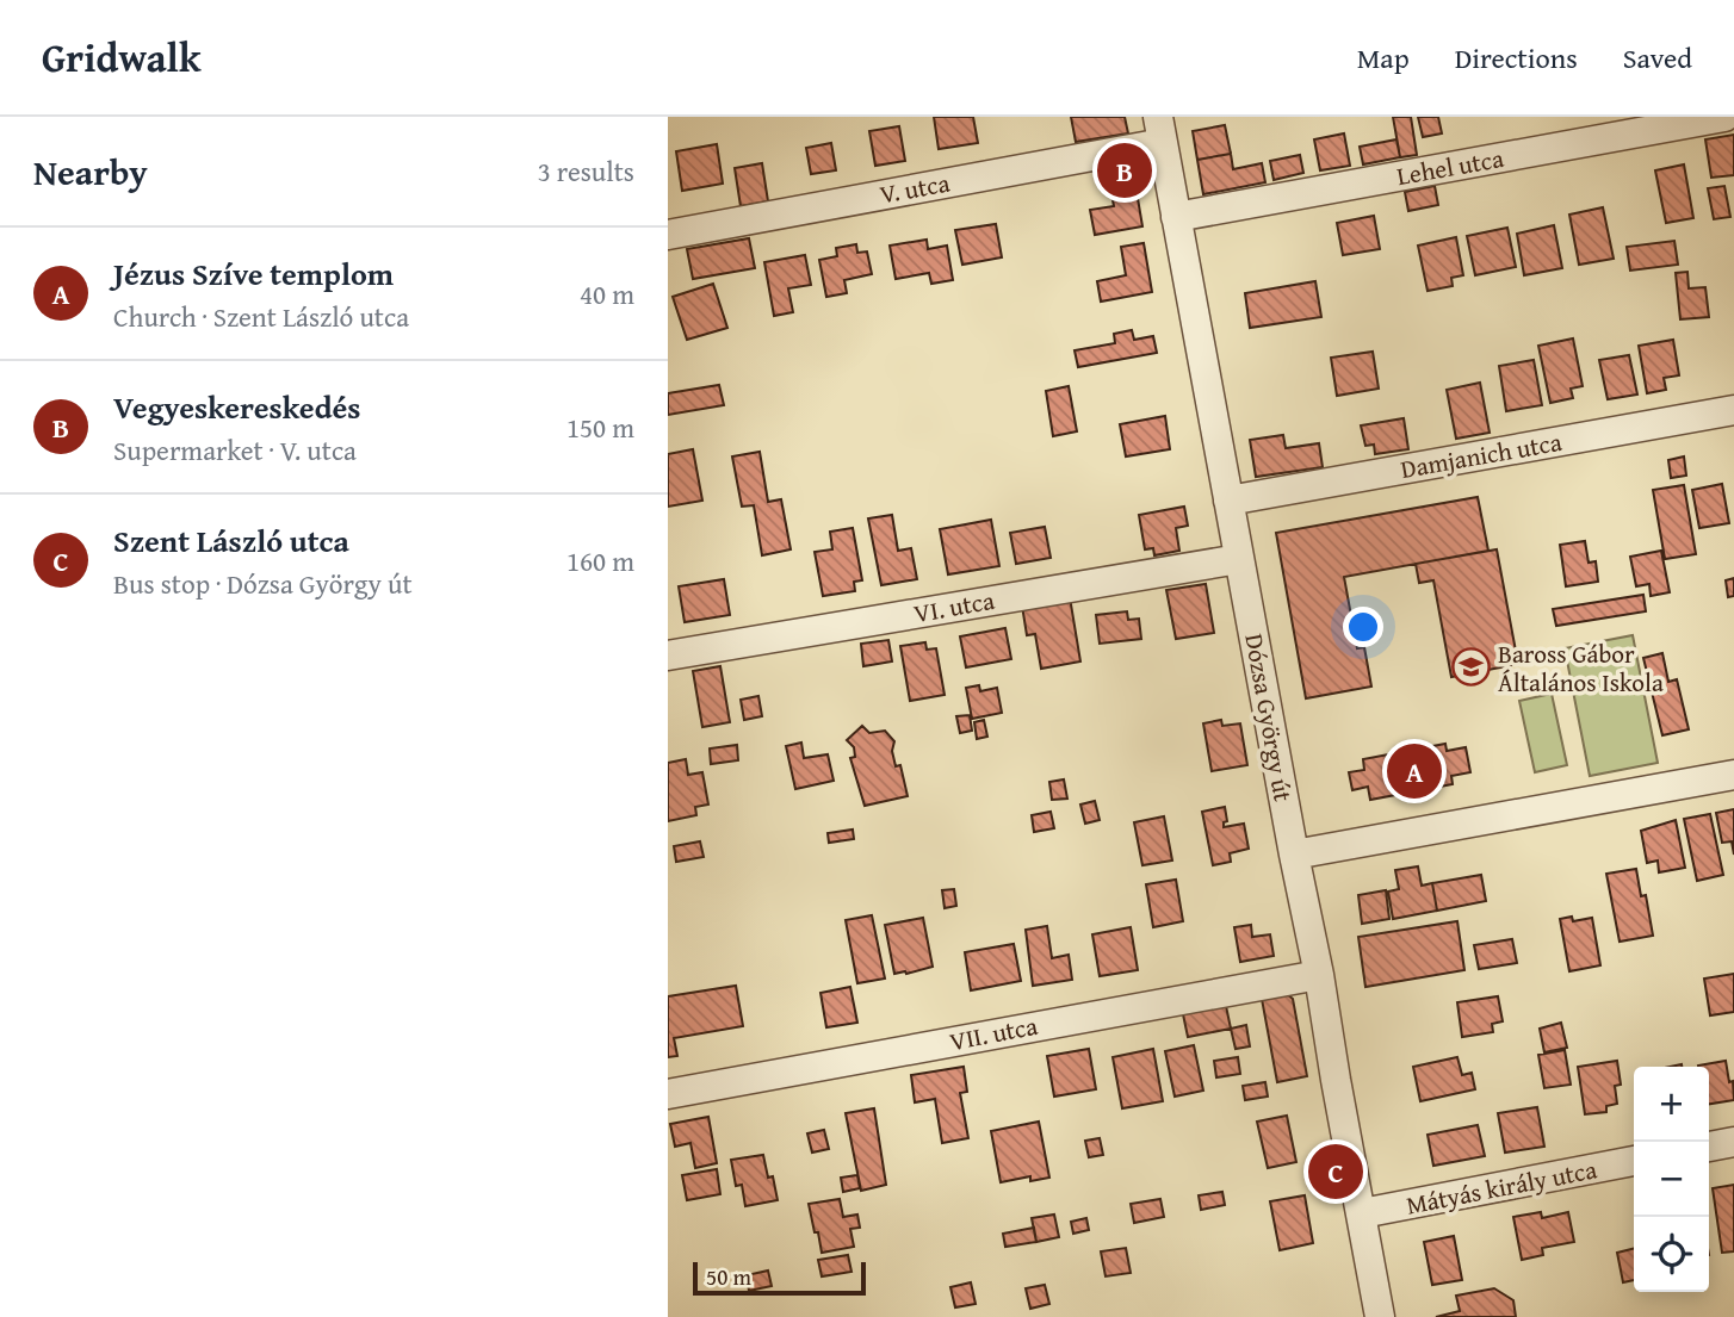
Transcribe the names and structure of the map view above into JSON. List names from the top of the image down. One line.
{"streets":{"street":["Lehel utca","V. utca","Damjanich utca","VI. utca","Dózsa György út","VII. utca","Mátyás király utca"]},"crossings":[["Lehel utca","Dózsa György út"],["V. utca","Dózsa György út"],["Damjanich utca","Dózsa György út"],["VI. utca","Dózsa György út"],["Dózsa György út","VII. utca"],["Dózsa György út","Mátyás király utca"]],"places":{"school or university":["Baross Gábor Általános Iskola"]},"scale_bar":"50 m","page":{"header":"Gridwalk","nav":["Map","Directions","Saved"],"heading":["Nearby","3 results"],"pins":["B","A","C"],"list":[{"mark":"A","name":"Jézus Szíve templom","note":"Church · Szent László utca","value":"40 m"},{"mark":"B","name":"Vegyeskereskedés","note":"Supermarket · V. utca","value":"150 m"},{"mark":"C","name":"Szent László utca","note":"Bus stop · Dózsa György út","value":"160 m"}],"map_buttons":["+","−"],"scale":"50 m"}}
